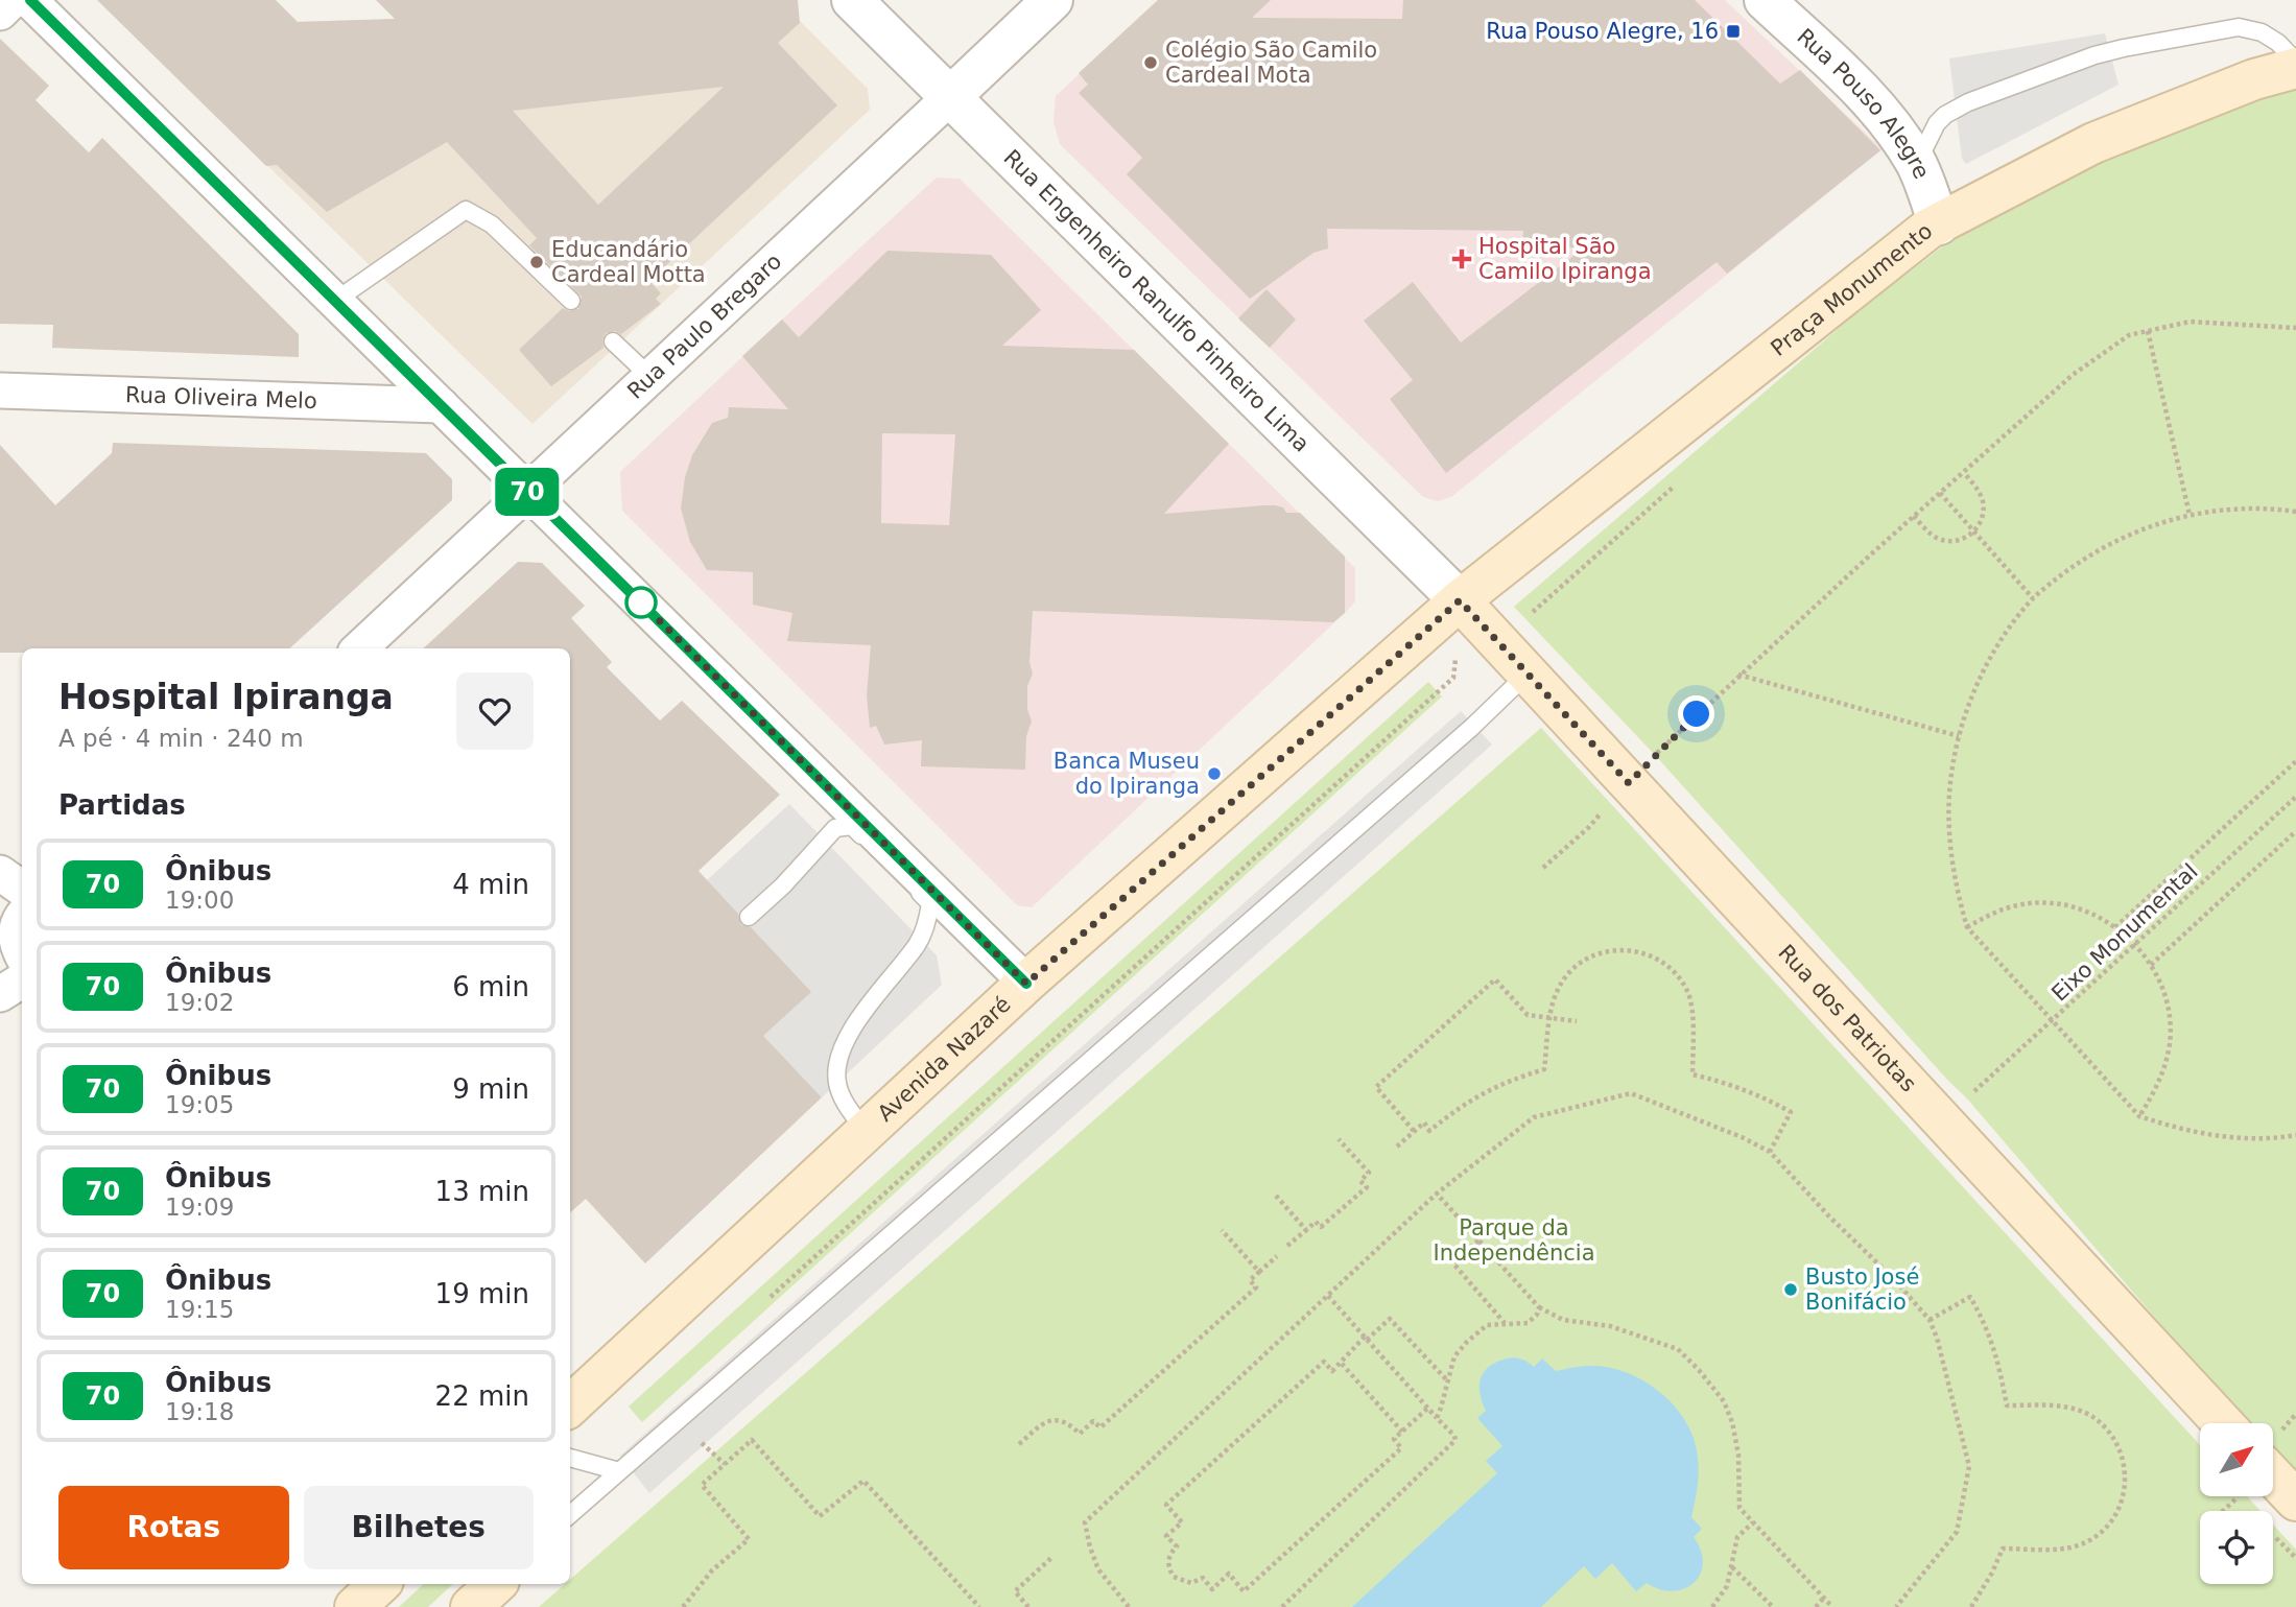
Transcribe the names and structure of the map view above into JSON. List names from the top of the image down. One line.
{"streets":{"main road":["Praça Monumento","Rua dos Patriotas","Avenida Nazaré"],"street":["Rua Pouso Alegre","Rua Engenheiro Ranulfo Pinheiro Lima","Rua Paulo Bregaro","Rua Oliveira Melo"],"path":["Eixo Monumental"]},"crossings":[["Rua Pouso Alegre","Praça Monumento"],["Praça Monumento","Rua Engenheiro Ranulfo Pinheiro Lima"],["Praça Monumento","Rua dos Patriotas"],["Praça Monumento","Avenida Nazaré"],["Rua Engenheiro Ranulfo Pinheiro Lima","Rua Paulo Bregaro"],["Rua Engenheiro Ranulfo Pinheiro Lima","Rua dos Patriotas"],["Rua Engenheiro Ranulfo Pinheiro Lima","Avenida Nazaré"],["Rua dos Patriotas","Avenida Nazaré"]],"parks":["Parque da Independência"],"places":{"transit":["Rua Pouso Alegre, 16"],"other":["Colégio São Camilo Cardeal Mota","Educandário Cardeal Motta","Banca Museu do Ipiranga","Busto José Bonifácio"],"health":["Hospital São Camilo Ipiranga"]},"lines":["bus line 70"],"north":"top right","page":{"on_map":"70","heading":[["Hospital Ipiranga","A pé · 4 min · 240 m"],"Partidas"],"list":[{"mark":"70","name":"Ônibus","note":"19:00","value":"4 min"},{"mark":"70","name":"Ônibus","note":"19:02","value":"6 min"},{"mark":"70","name":"Ônibus","note":"19:05","value":"9 min"},{"mark":"70","name":"Ônibus","note":"19:09","value":"13 min"},{"mark":"70","name":"Ônibus","note":"19:15","value":"19 min"},{"mark":"70","name":"Ônibus","note":"19:18","value":"22 min"}],"buttons":["Rotas","Bilhetes"]}}
